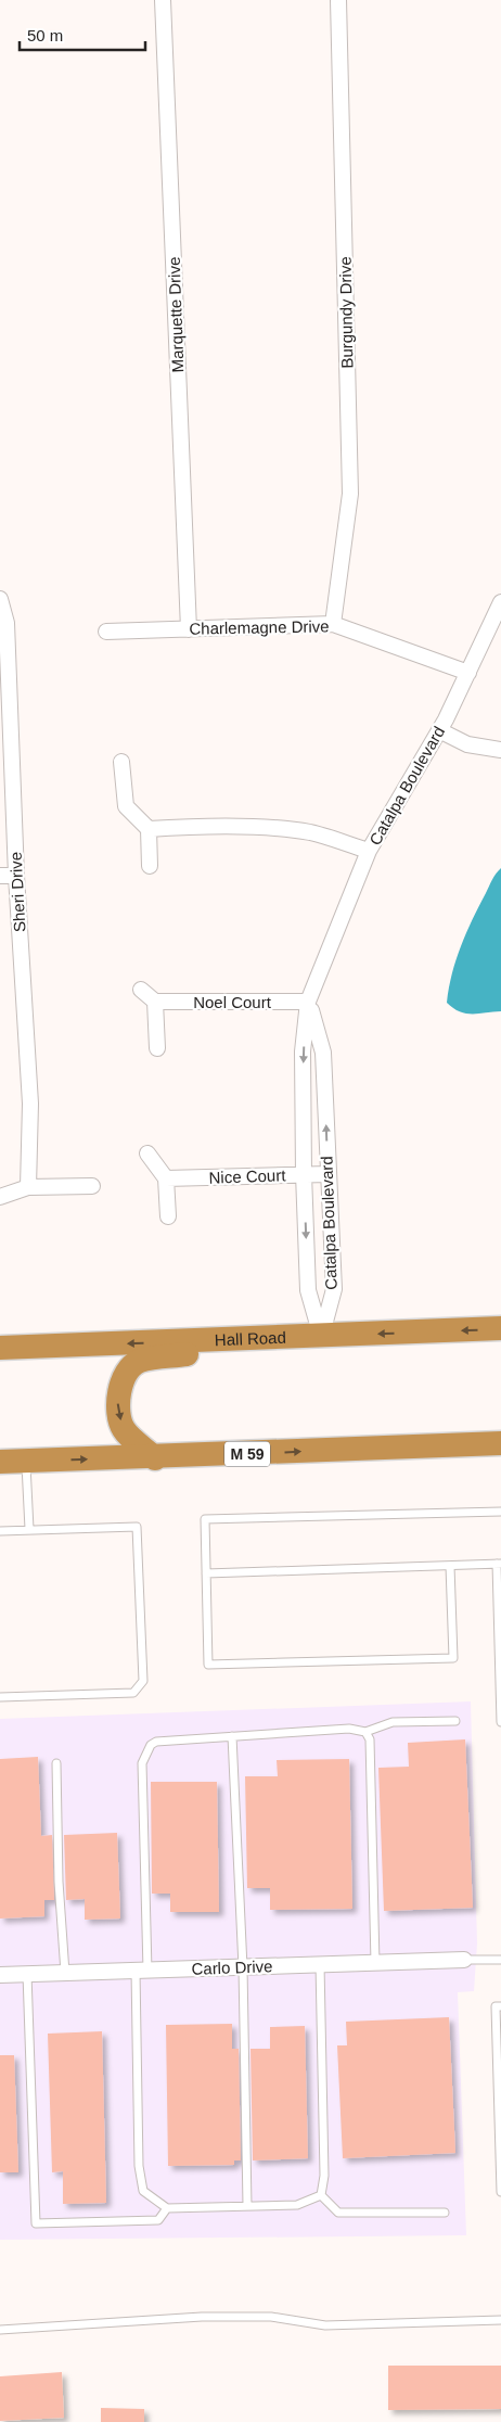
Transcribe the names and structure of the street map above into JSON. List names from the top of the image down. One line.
{"streets":{"highway":["Hall Road","M 59"],"street":["Burgundy Drive","Marquette Drive","Charlemagne Drive","Catalpa Boulevard","Sheri Drive","Noel Court","Nice Court","Carlo Drive"]},"crossings":[["Burgundy Drive","Charlemagne Drive"],["Marquette Drive","Charlemagne Drive"],["Charlemagne Drive","Catalpa Boulevard"],["Catalpa Boulevard","Noel Court"],["Catalpa Boulevard","Nice Court"],["Catalpa Boulevard","Hall Road"]],"scale_bar":"50 m"}
